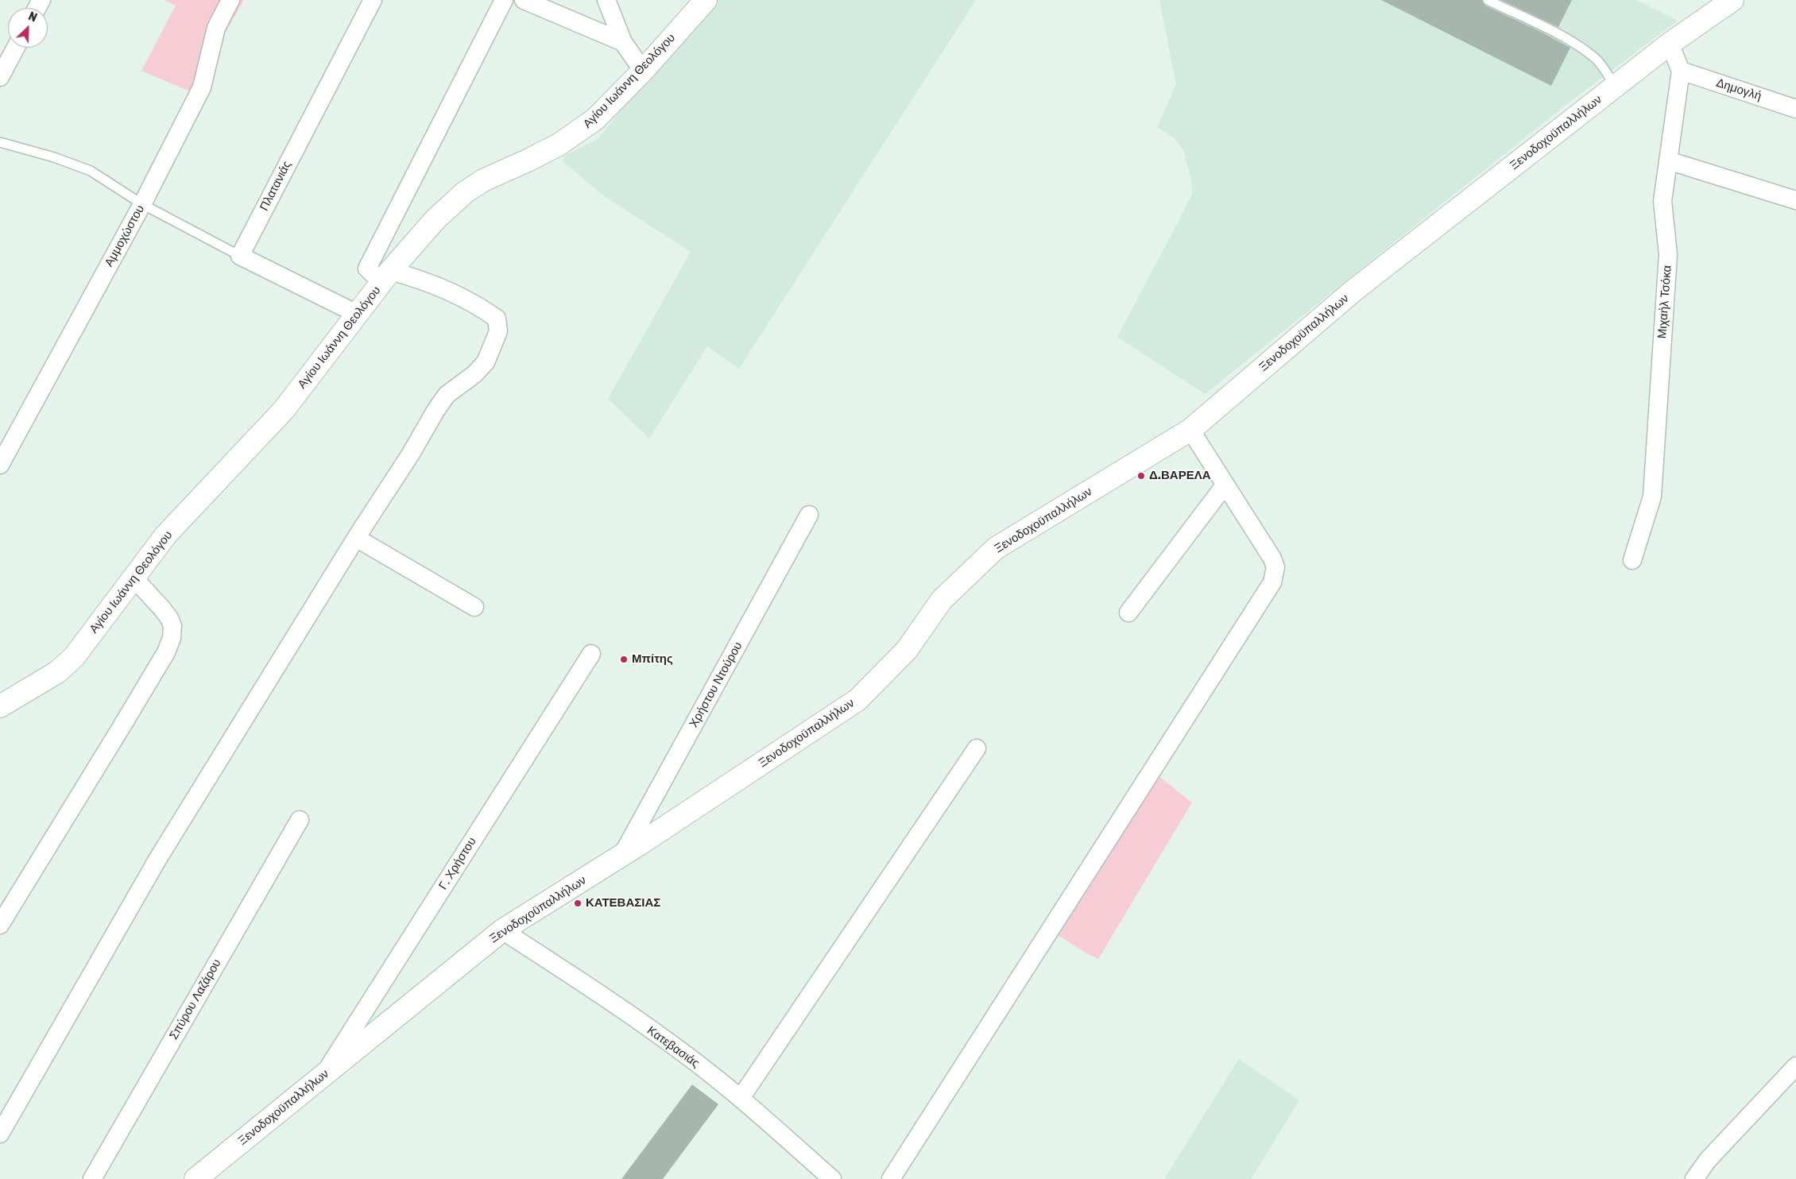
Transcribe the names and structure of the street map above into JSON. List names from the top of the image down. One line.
{"streets":{"street":["Αγίου Ιωάννη Θεολόγου","Δημογλή","Ξενοδοχοϋπαλλήλων","Πλατανιάς","Αμμοχώστου","Μιχαήλ Τσόκα","Χρήστου Ντούρου","Γ. Χρήστου","Σπύρου Λαζάρου","Κατεβασιάς"]},"crossings":[["Δημογλή","Μιχαήλ Τσόκα"],["Ξενοδοχοϋπαλλήλων","Μιχαήλ Τσόκα"],["Ξενοδοχοϋπαλλήλων","Χρήστου Ντούρου"],["Ξενοδοχοϋπαλλήλων","Γ. Χρήστου"],["Ξενοδοχοϋπαλλήλων","Κατεβασιάς"]],"places":["Δ.ΒΑΡΕΛΑ","Μπίτης","ΚΑΤΕΒΑΣΙΑΣ"],"north":"top right"}
